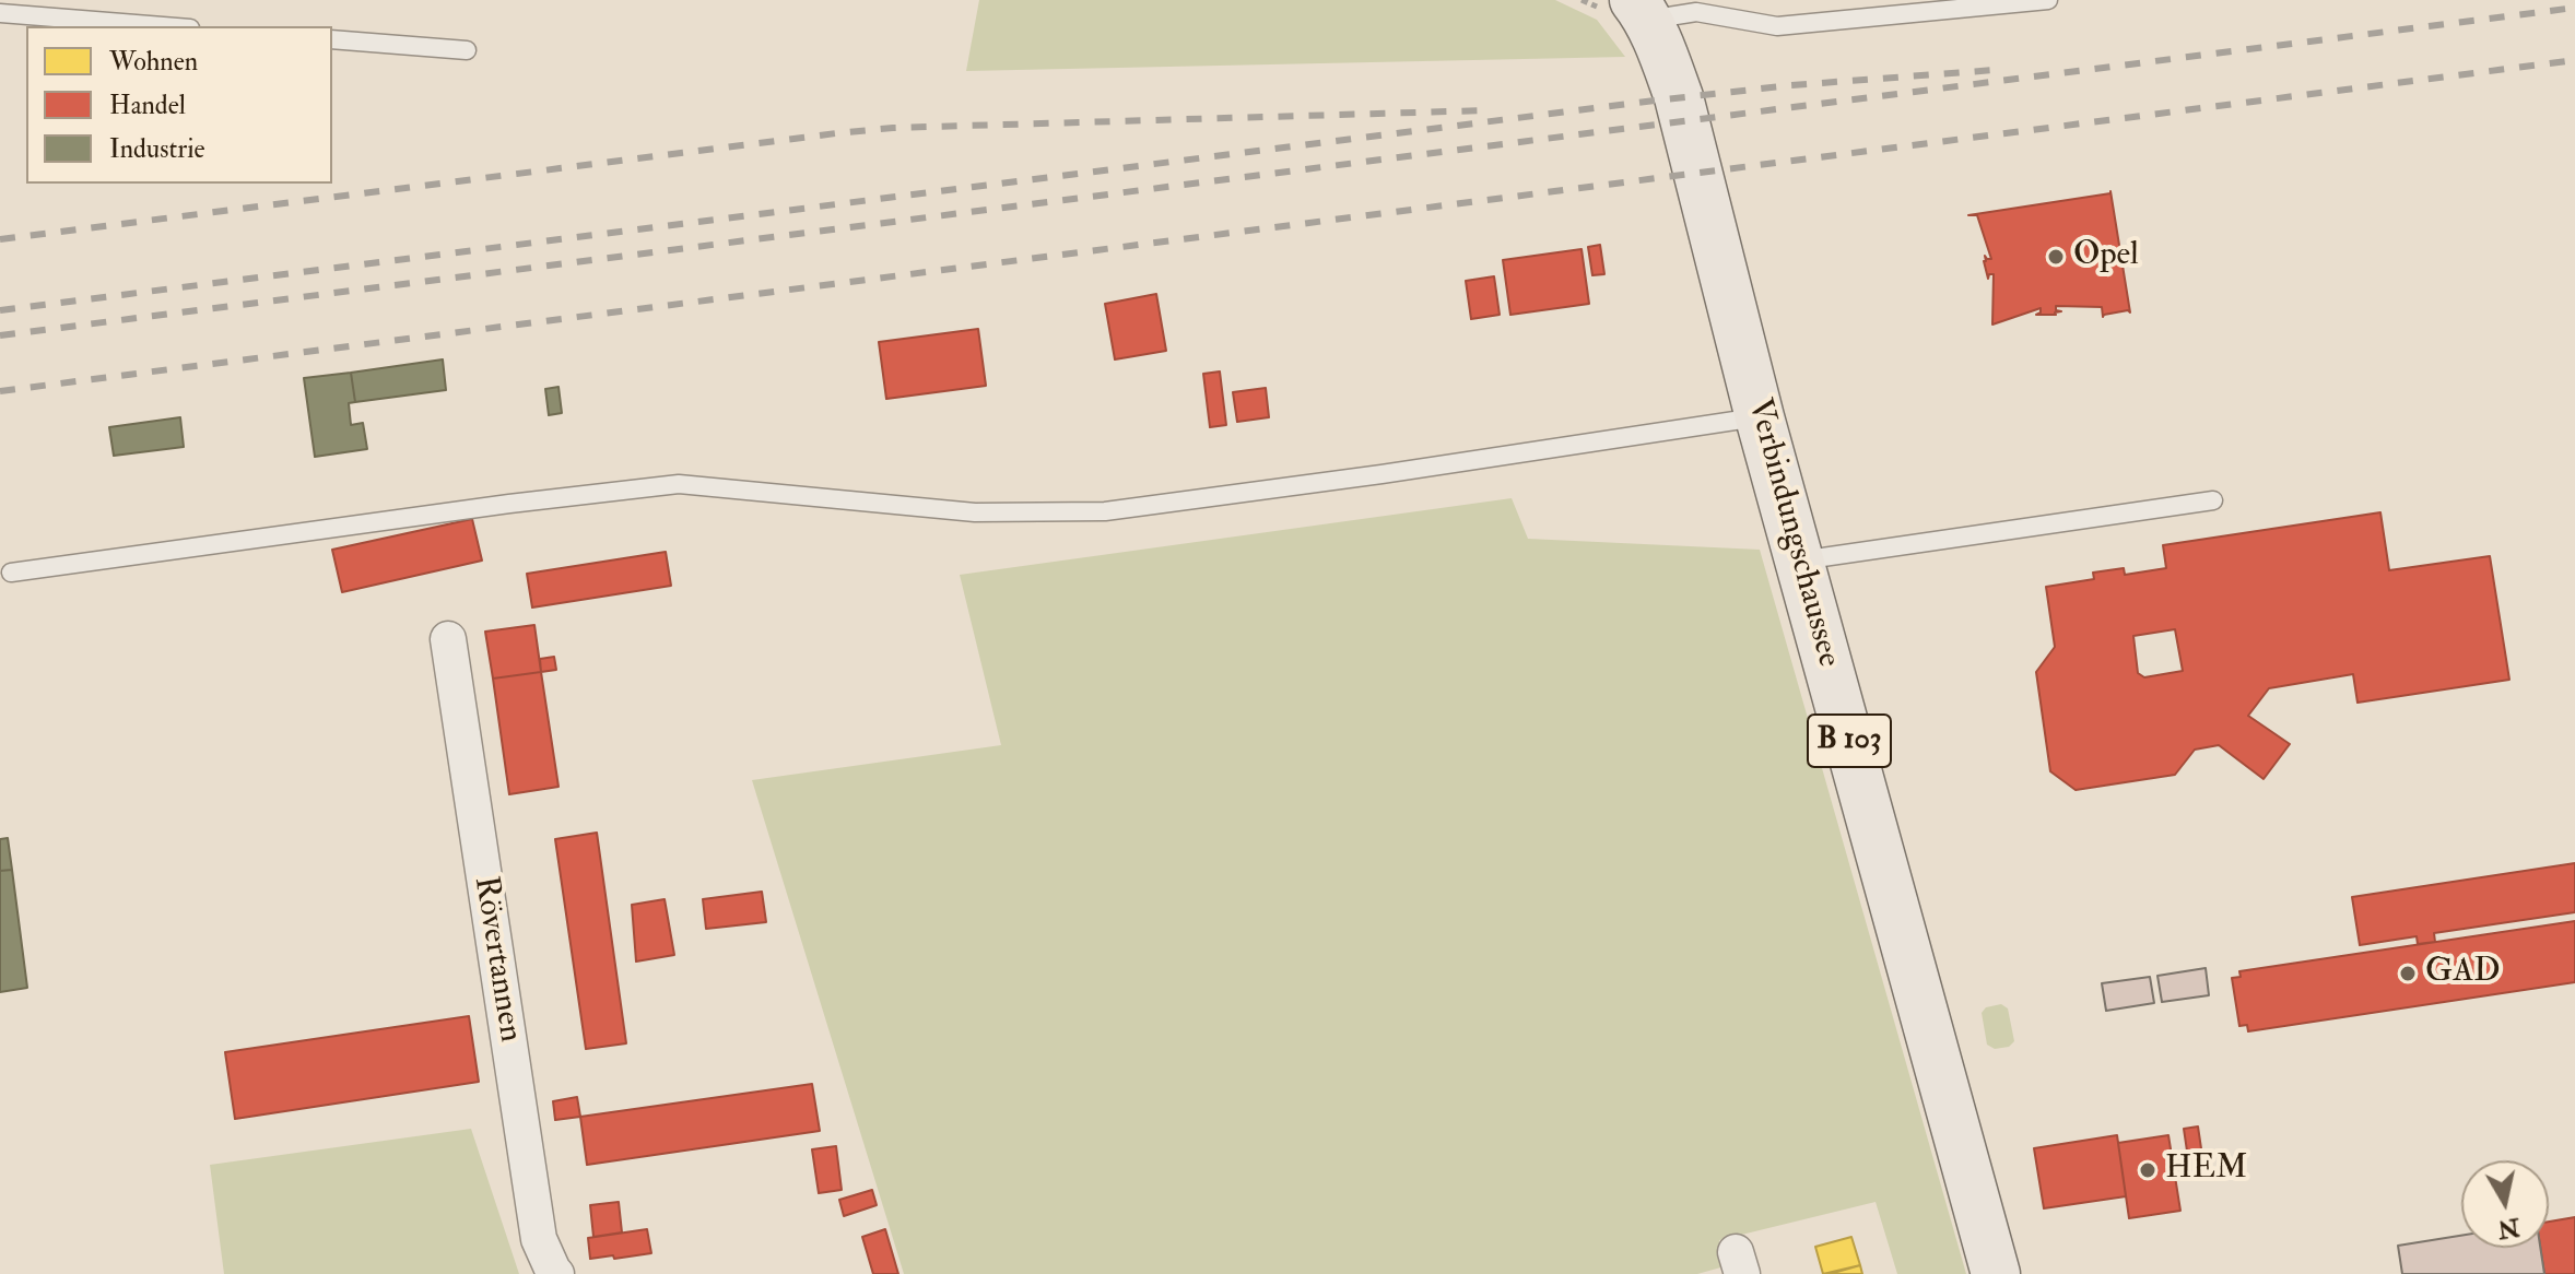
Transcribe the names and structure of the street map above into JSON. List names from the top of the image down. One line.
{"streets":{"main road":["Verbindungschaussee","B 103"],"street":["Rövertannen"]},"places":["Opel","GAD","HEM"],"legend":["Wohnen","Handel","Industrie"],"north":"bottom"}
